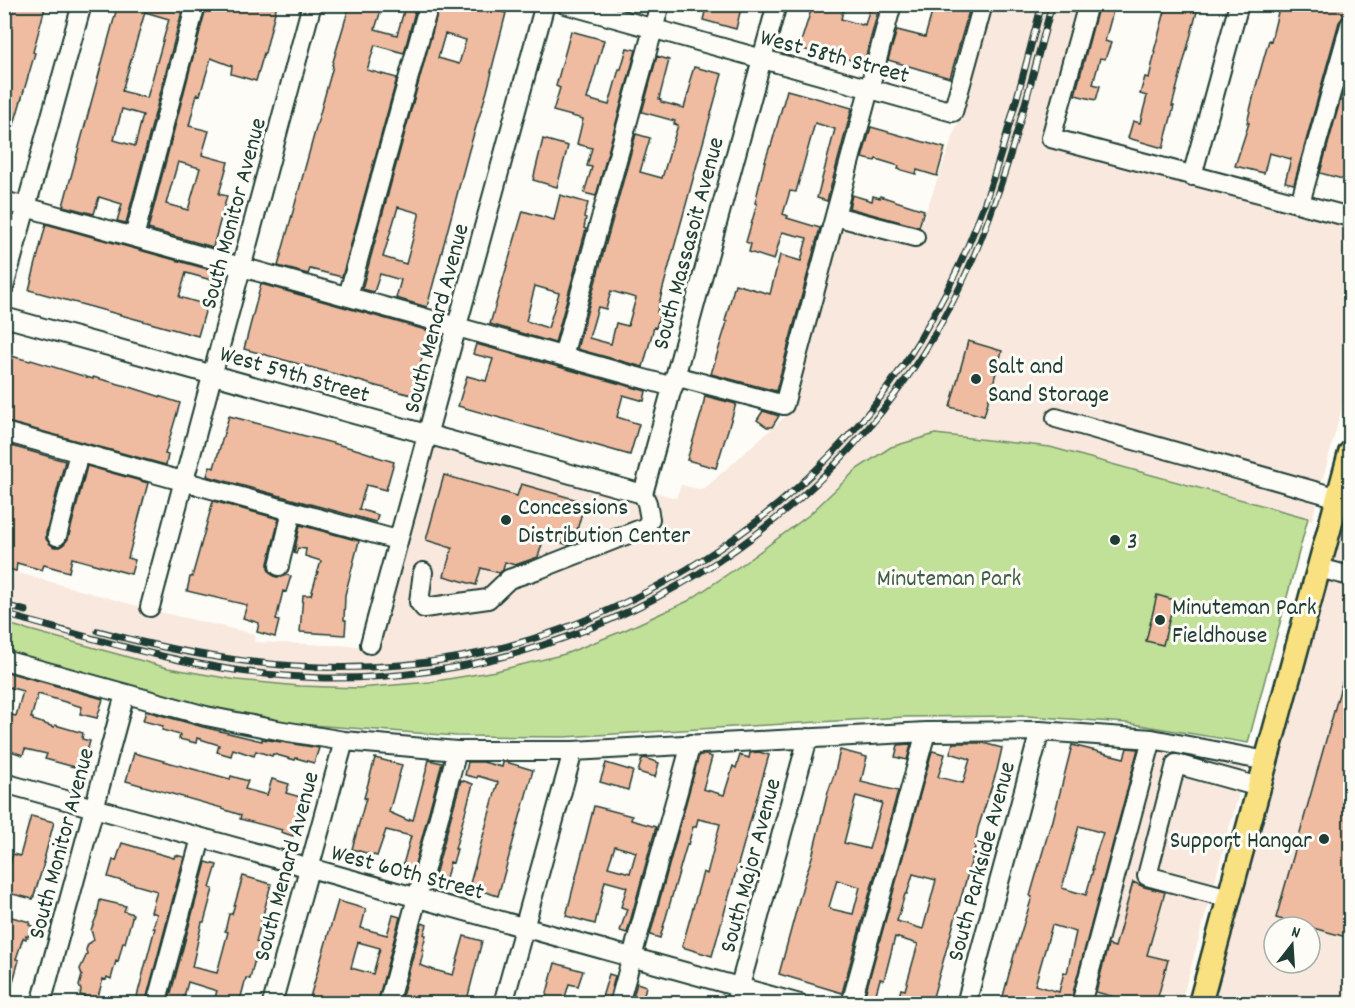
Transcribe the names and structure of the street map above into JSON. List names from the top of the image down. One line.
{"streets":{"street":["West 58th Street","South Monitor Avenue","South Massasoit Avenue","South Menard Avenue","West 59th Street","South Parkside Avenue","South Major Avenue","West 60th Street"]},"crossings":[["West 58th Street","South Massasoit Avenue"],["South Monitor Avenue","West 59th Street"],["South Monitor Avenue","West 60th Street"],["South Massasoit Avenue","West 59th Street"],["South Menard Avenue","West 59th Street"],["South Menard Avenue","West 60th Street"],["South Major Avenue","West 60th Street"]],"parks":["Minuteman Park"],"places":["Salt and Sand Storage","Concessions Distribution Center","3","Minuteman Park Fieldhouse","Support Hangar"],"north":"top"}
